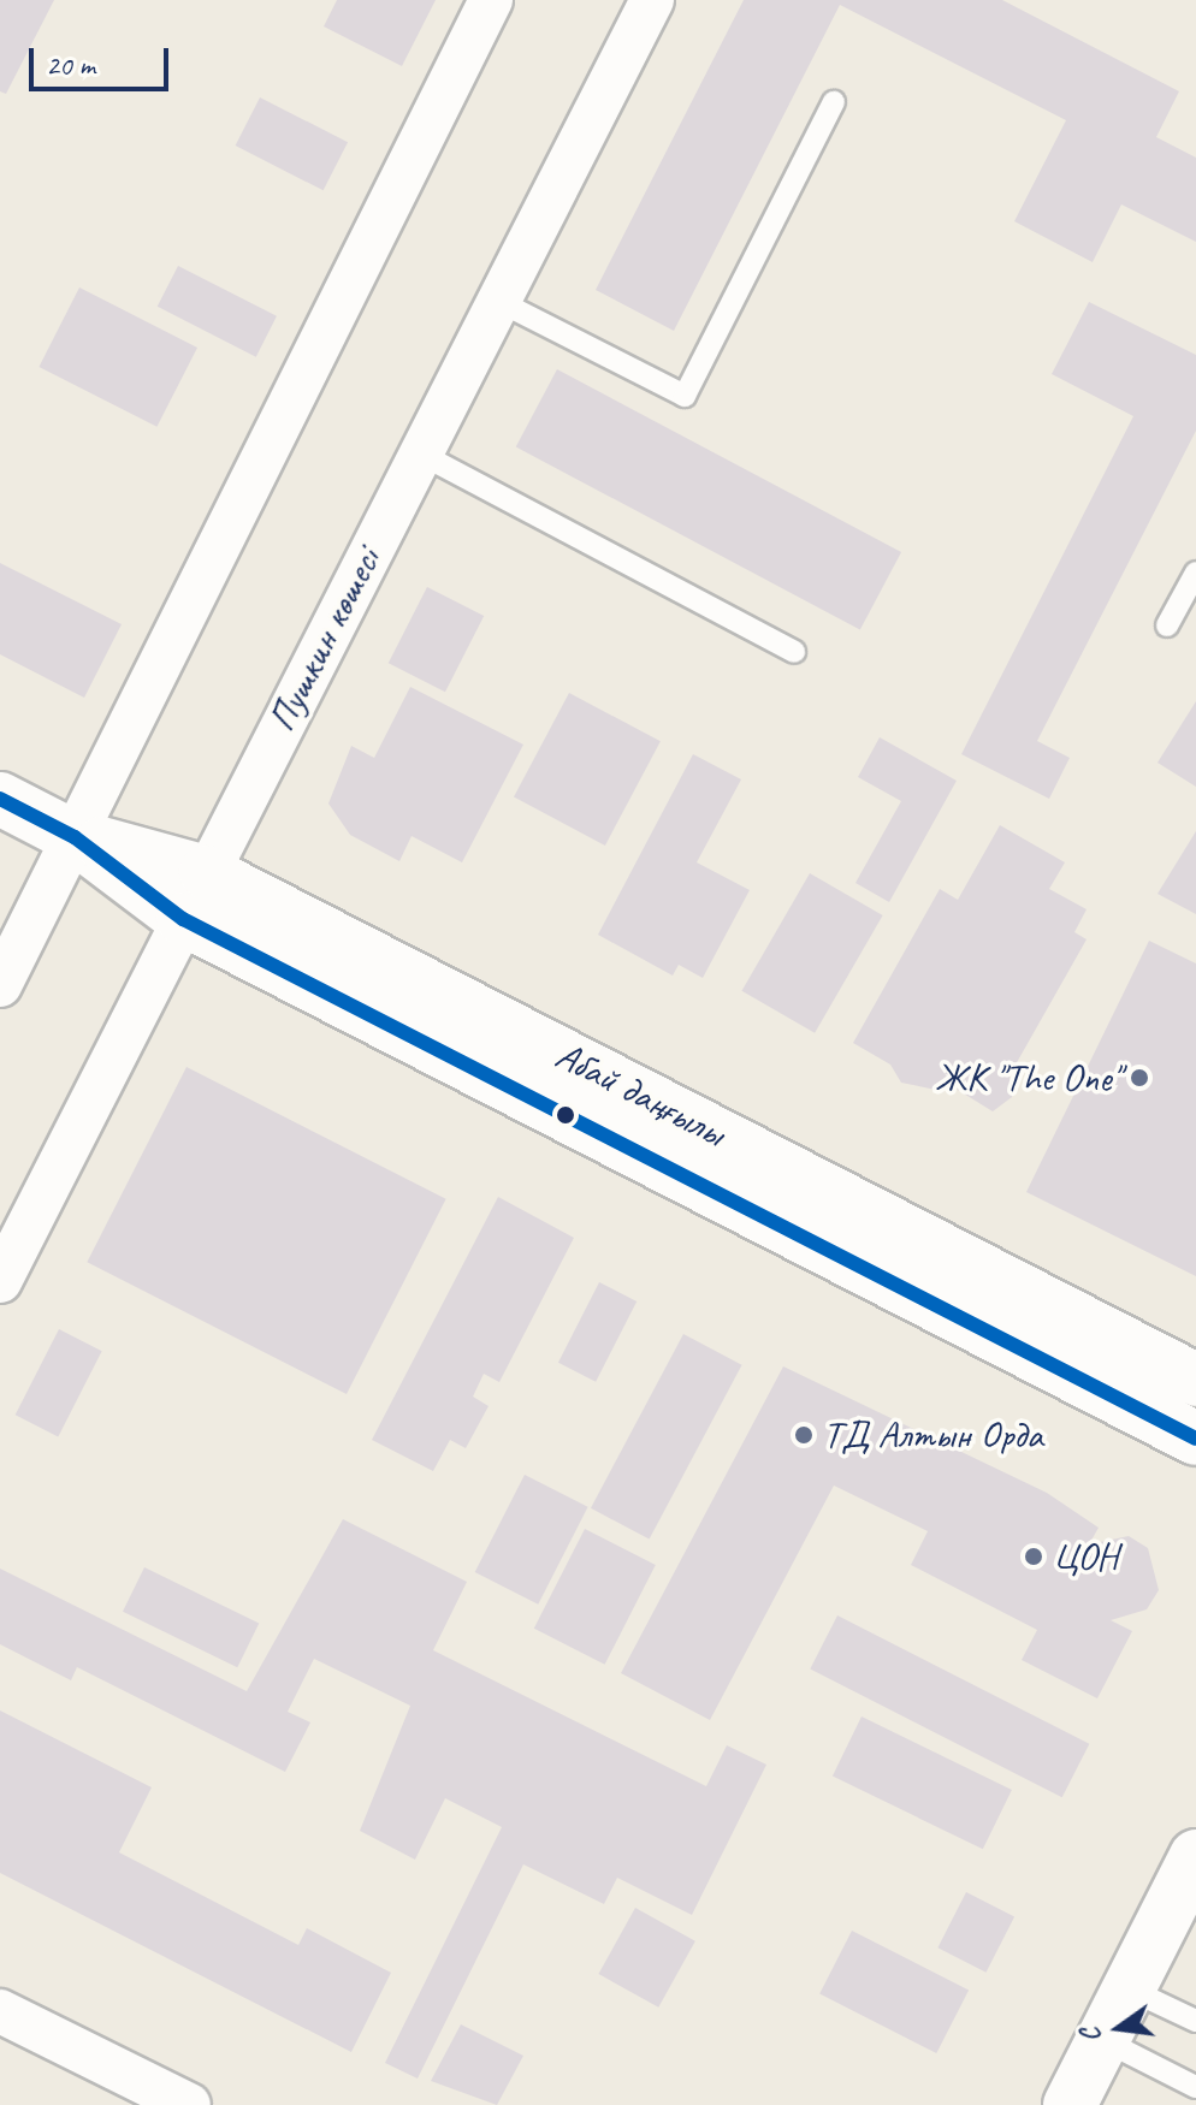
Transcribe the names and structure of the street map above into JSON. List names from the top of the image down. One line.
{"streets":{"main road":["Абай даңғылы"],"street":["Пушкин көшесі"]},"crossings":[["Пушкин көшесі","Абай даңғылы"]],"places":["ЖК \"The One\"","ТД Алтын Орда","ЦОН"],"scale_bar":"20 m","north":"left"}
